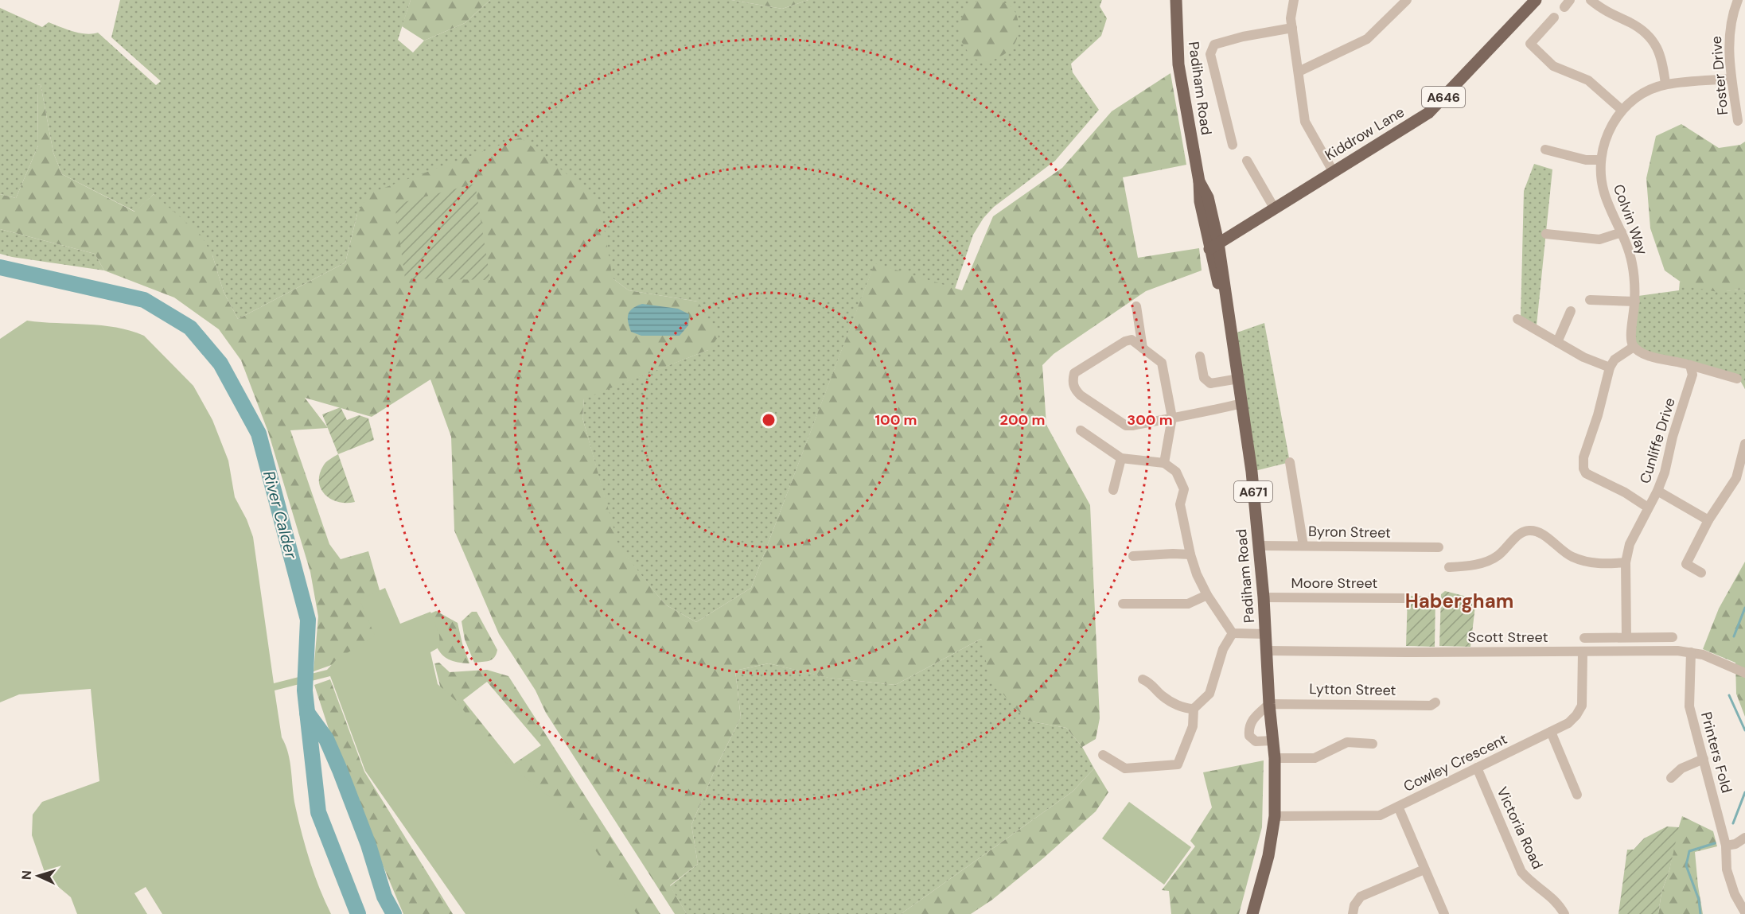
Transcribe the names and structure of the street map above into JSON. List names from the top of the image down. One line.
{"streets":{"main road":["Padiham Road","A646","Kiddrow Lane","A671"],"street":["Foster Drive","Colvin Way","Cunliffe Drive","Byron Street","Moore Street","Scott Street","Lytton Street","Printers Fold","Cowley Crescent","Victoria Road"]},"crossings":[["Foster Drive","Colvin Way"],["Padiham Road","Kiddrow Lane"],["Padiham Road","A671"],["Padiham Road","Byron Street"],["Padiham Road","Moore Street"],["Padiham Road","Scott Street"],["Padiham Road","Lytton Street"],["Padiham Road","Cowley Crescent"],["A671","Cowley Crescent"],["Scott Street","Printers Fold"],["Scott Street","Cowley Crescent"],["Cowley Crescent","Victoria Road"]],"districts":["Habergham"],"water":["River Calder"],"north":"left","rings":["100 m","200 m","300 m"]}
